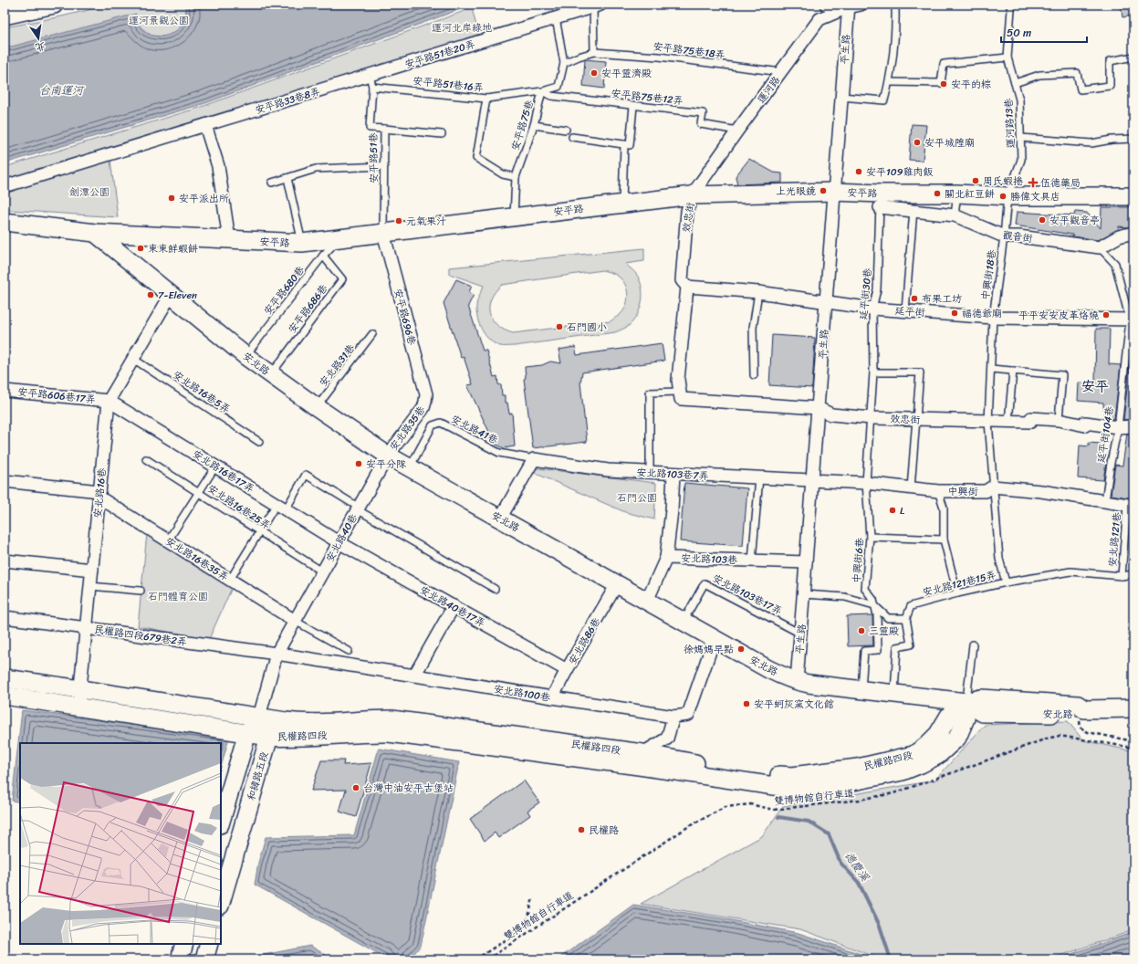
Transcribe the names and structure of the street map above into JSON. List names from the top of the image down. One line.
{"streets":{"street":["平生路","安平路51巷20弄","運河路","安平路33巷8弄","安平路","效忠街","觀音街","延平街","安平路696巷","安北路","安平路606巷17弄","安北路35巷","安北路16巷17弄","安北路103巷7弄","中興街","安北路16巷","安北路40巷","安北路16巷35弄","安北路103巷","安北路40巷17弄","民權路四段679巷2弄","安北路86巷","安北路100巷","民權路四段","和緯路五段"],"lane":["安平路75巷18弄","安平路51巷16弄","安平路75巷12弄","運河路13巷","安平路75巷","安平路51巷","中興街18巷","安平路680巷","延平街30巷","安平路686巷","安北路31巷","安北路16巷5弄","安北路41巷","延平街104巷","安北路16巷25弄","安北路121巷","中興街6巷","安北路121巷15弄","安北路103巷17弄"],"path":["雙博物館自行車道"]},"crossings":[["平生路","運河路"],["平生路","安平路"],["平生路","效忠街"],["平生路","延平街"],["平生路","安北路"],["平生路","安北路103巷7弄"],["平生路","中興街"],["平生路","安北路103巷"],["平生路","安北路103巷17弄"],["安平路75巷18弄","運河路"],["安平路51巷20弄","安平路51巷16弄"],["安平路51巷20弄","安平路33巷8弄"],["安平路51巷20弄","安平路51巷"],["安平路51巷16弄","安平路75巷12弄"],["安平路51巷16弄","安平路33巷8弄"],["安平路51巷16弄","安平路75巷"],["安平路51巷16弄","安平路51巷"],["運河路","安平路75巷12弄"],["運河路","安平路"],["運河路","效忠街"],["安平路75巷12弄","安平路75巷"],["安平路33巷8弄","安平路51巷"],["運河路13巷","安平路"],["運河路13巷","中興街18巷"],["安平路75巷","安平路"],["安平路51巷","安平路"],["安平路51巷","安平路696巷"],["安平路","效忠街"],["安平路","觀音街"],["安平路","中興街18巷"],["安平路","安平路680巷"],["安平路","延平街30巷"],["安平路","安平路696巷"],["安平路","安北路"],["效忠街","中興街18巷"],["效忠街","延平街30巷"],["效忠街","延平街"],["效忠街","延平街104巷"],["效忠街","中興街6巷"],["觀音街","中興街18巷"],["觀音街","延平街30巷"],["觀音街","延平街104巷"],["中興街18巷","延平街"],["中興街18巷","中興街"],["安平路680巷","安平路686巷"],["安平路680巷","安北路"],["延平街30巷","延平街"],["延平街30巷","中興街6巷"],["安平路686巷","安北路"],["延平街","延平街104巷"],["安平路696巷","安北路35巷"],["安北路","安北路31巷"],["安北路","安北路35巷"],["安北路","安北路41巷"],["安北路","安北路16巷"],["安北路","安北路40巷"],["安北路","安北路103巷"],["安北路","中興街6巷"],["安北路","安北路103巷17弄"],["安北路","安北路86巷"],["安北路","安北路100巷"],["安北路","民權路四段"],["安北路16巷5弄","安北路16巷"],["安平路606巷17弄","安北路16巷17弄"],["安平路606巷17弄","安北路16巷"],["安北路35巷","安北路40巷"],["安北路41巷","安北路103巷7弄"],["延平街104巷","中興街"],["安北路16巷17弄","安北路16巷"],["安北路16巷17弄","安北路40巷"],["安北路16巷17弄","安北路40巷17弄"],["安北路103巷7弄","中興街"],["安北路103巷7弄","安北路103巷"],["中興街","安北路121巷"],["中興街","中興街6巷"],["安北路16巷","安北路16巷35弄"],["安北路16巷","民權路四段679巷2弄"],["安北路16巷","民權路四段"],["安北路16巷25弄","安北路40巷"],["安北路40巷","安北路16巷35弄"],["安北路40巷","安北路40巷17弄"],["安北路40巷","民權路四段679巷2弄"],["安北路40巷","安北路100巷"],["安北路40巷","民權路四段"],["安北路121巷","安北路121巷15弄"],["安北路40巷17弄","安北路86巷"],["民權路四段679巷2弄","安北路100巷"],["安北路86巷","安北路100巷"],["民權路四段","和緯路五段"]],"districts":["安平"],"water":["台南運河","德慶溪"],"parks":["運河景觀公園","運河北岸綠地","劍潭公園","石門公園","石門體育公園"],"places":{"other":["安平靈濟殿","安平的粽","安平城隍廟","安平109雞肉飯","周氏蝦捲","上光眼鏡","關北紅豆餅","勝偉文具店","安平派出所","安平觀音亭","元氣果汁","東東鮮蝦餅","7-Eleven","布果工坊","福德爺廟","平平安安皮革烙燒","石門國小","安平分隊","L","三靈殿","徐媽媽早點","安平蚵灰窯文化館","台灣中油安平古堡站","民權路"],"health":["伍德藥局"]},"scale_bar":"50 m","north":"bottom"}
